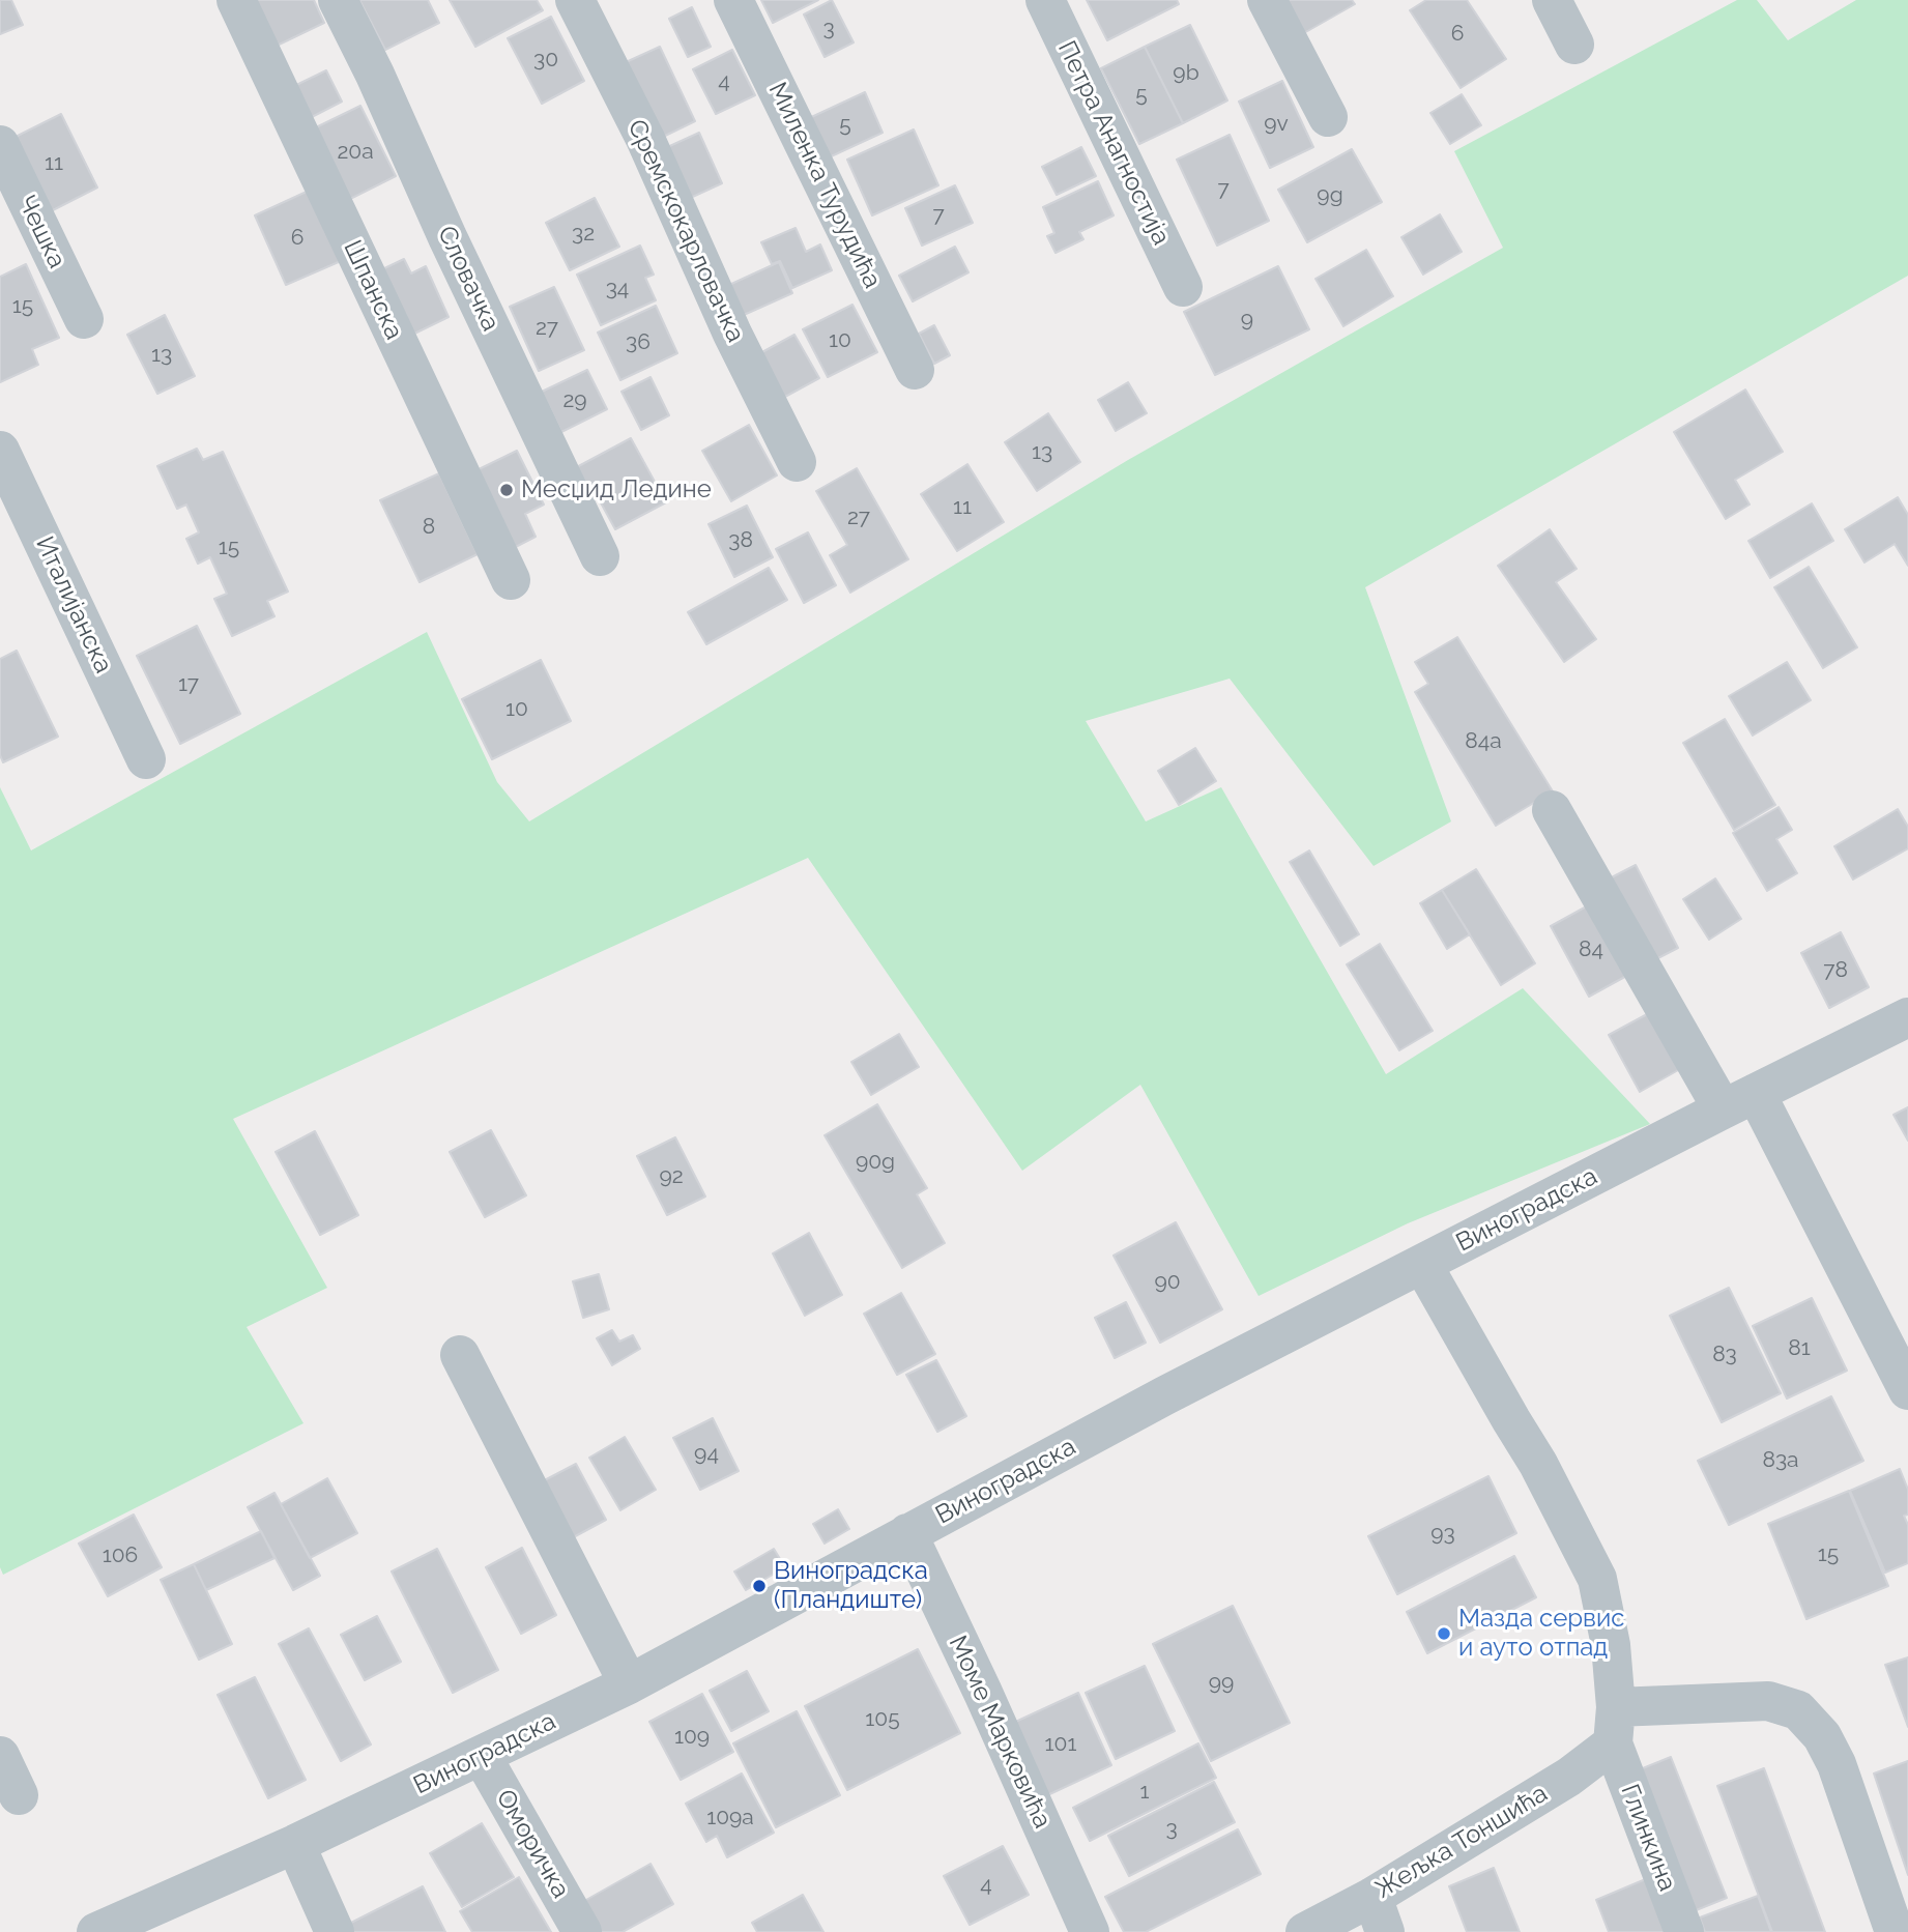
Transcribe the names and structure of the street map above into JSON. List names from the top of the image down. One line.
{"streets":{"street":["Петра Анагностија","Миленка Турудића","Сремскокарловачка","Чешка","Словачка","Шпанска","Италијанска","Виноградска","Моме Марковића","Глинкина","Жељка Тоншића","Оморичка"]},"crossings":[["Виноградска","Моме Марковића"],["Виноградска","Глинкина"],["Виноградска","Оморичка"],["Глинкина","Жељка Тоншића"]],"places":["Месџид Ледине","Виноградска (Пландиште)","Мазда сервис и ауто отпад"],"house_numbers":["3","6","30","9b","4","5","9v","5","20a","11","7","9g","7","32","6","34","15","9","27","10","36","13","29","13","11","27","8","38","15","17","10","84a","84","78","90g","92","90","81","83","94","83a","93","15","106","99","105","109","101","1","109a","3","4"]}
